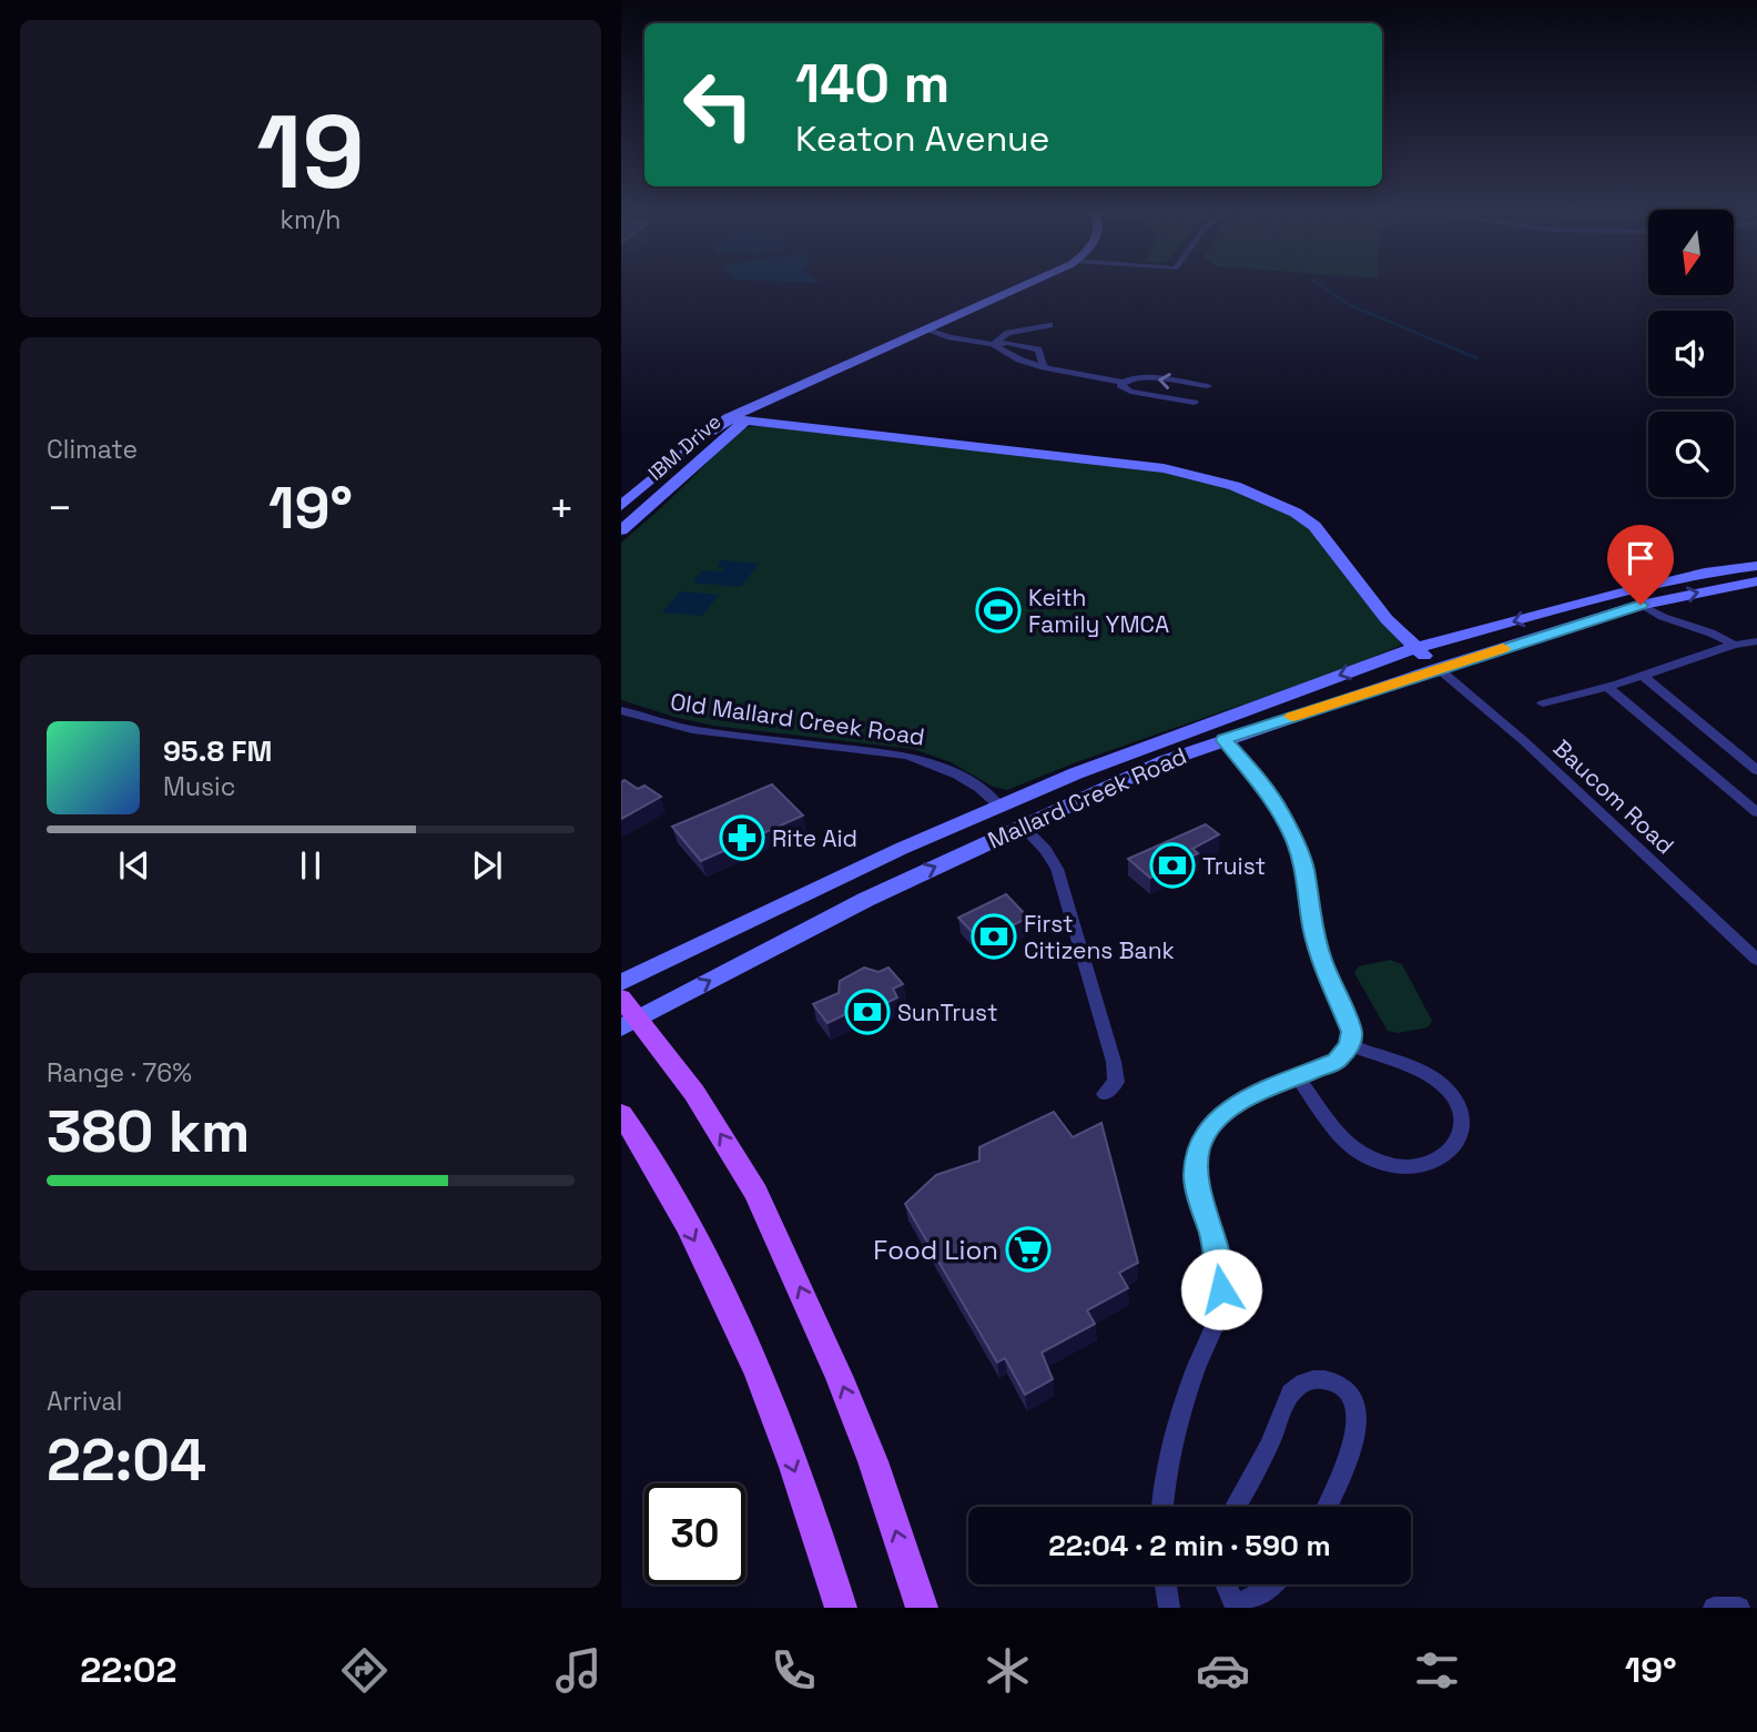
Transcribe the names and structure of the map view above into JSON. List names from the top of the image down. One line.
{"streets":{"street":["IBM Drive","Old Mallard Creek Road","Baucom Road","Mallard Creek Road"]},"crossings":[["Old Mallard Creek Road","Mallard Creek Road"],["Baucom Road","Mallard Creek Road"]],"places":{"sports":["Keith Family YMCA"],"pharmacy":["Rite Aid"],"bank":["Truist","First Citizens Bank","SunTrust"],"supermarket":["Food Lion"]},"north":"bottom","page":{"tile":[["19","km/h"],"Climate",["Range · 76%","380 km"],["Arrival","22:04"]],"turn":["140 m","Keaton Avenue"],"heat":["−","19°","+"],"song":["95.8 FM","Music"],"limit":"30","trip":"22:04 · 2 min · 590 m","tabs":["22:02","19°"]}}
